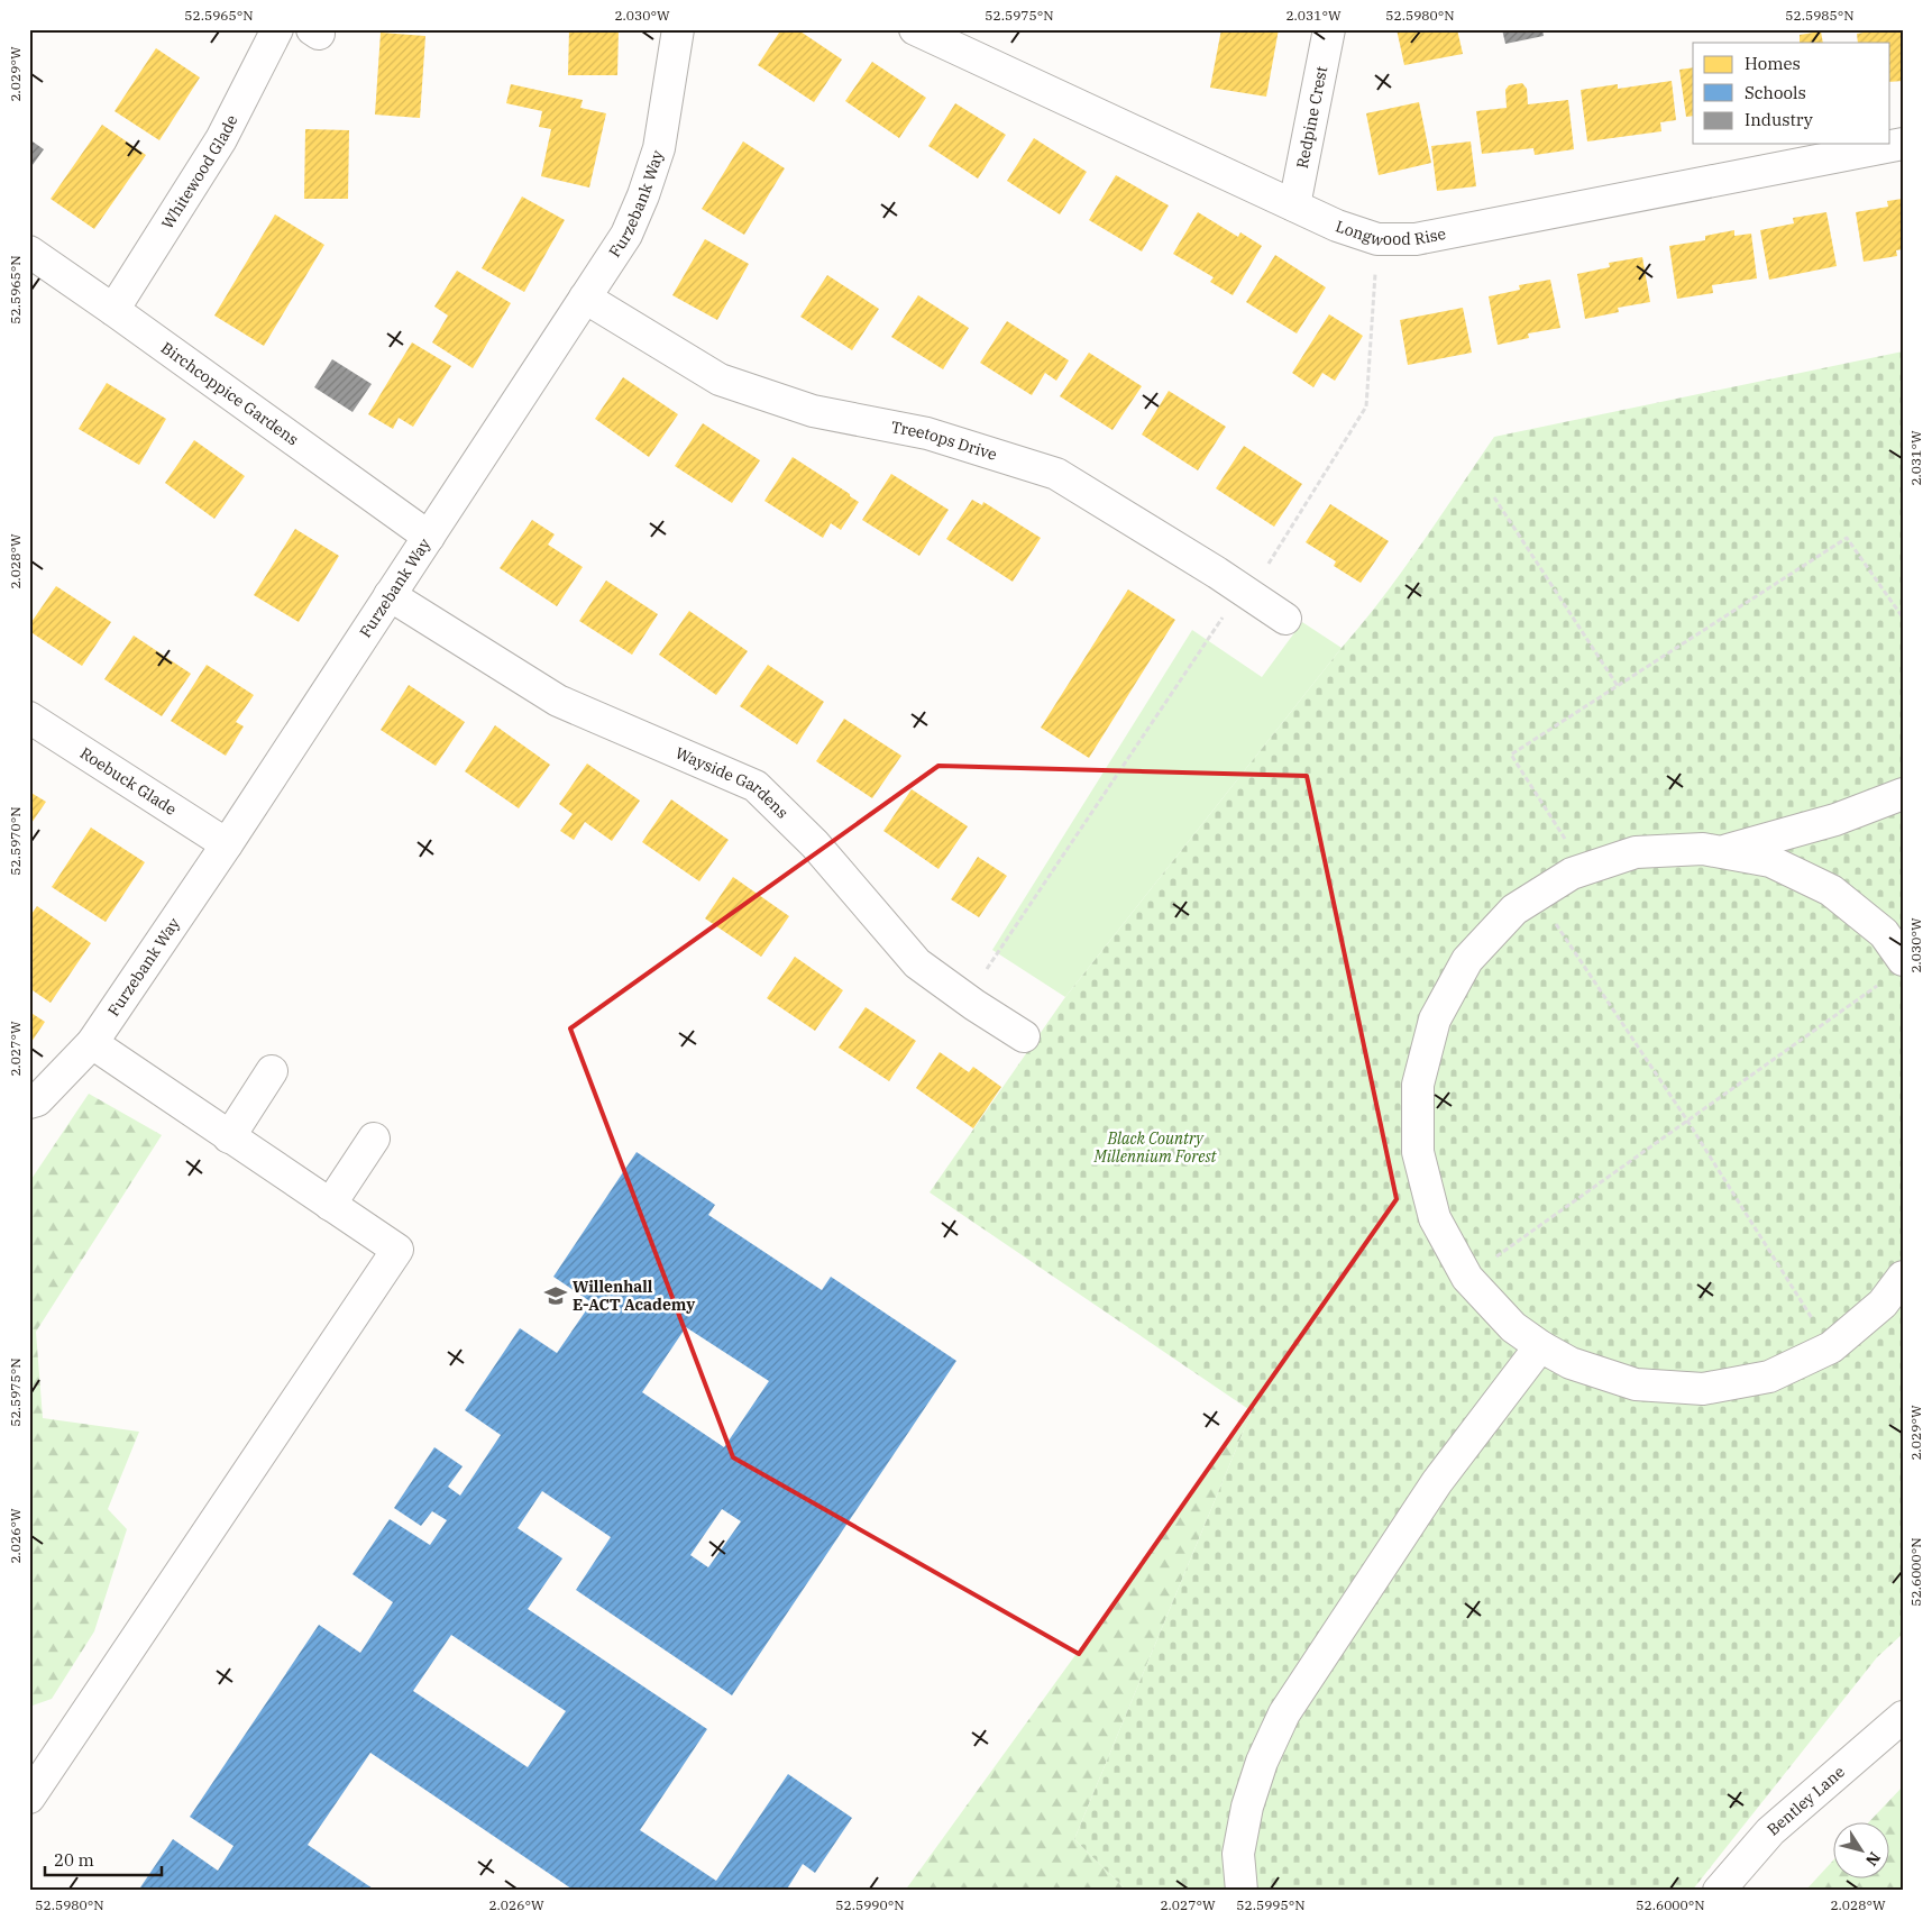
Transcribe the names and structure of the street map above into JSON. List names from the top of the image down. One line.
{"streets":{"street":["Redpine Crest","Whitewood Glade","Furzebank Way","Longwood Rise","Birchcoppice Gardens","Treetops Drive","Roebuck Glade","Wayside Gardens","Bentley Lane"]},"crossings":[["Redpine Crest","Longwood Rise"],["Whitewood Glade","Birchcoppice Gardens"],["Furzebank Way","Birchcoppice Gardens"],["Furzebank Way","Treetops Drive"],["Furzebank Way","Roebuck Glade"],["Furzebank Way","Wayside Gardens"]],"parks":["Black Country Millennium Forest"],"places":{"school or university":["Willenhall E-ACT Academy"]},"legend":["Homes","Schools","Industry"],"scale_bar":"20 m","north":"bottom right","coordinates":["52.5965°N","2.030°W","52.5975°N","2.031°W","52.5980°N","52.5985°N","2.029°W","2.028°W","52.5970°N","2.027°W","2.026°W","52.6000°N","52.5990°N","52.5995°N"]}
